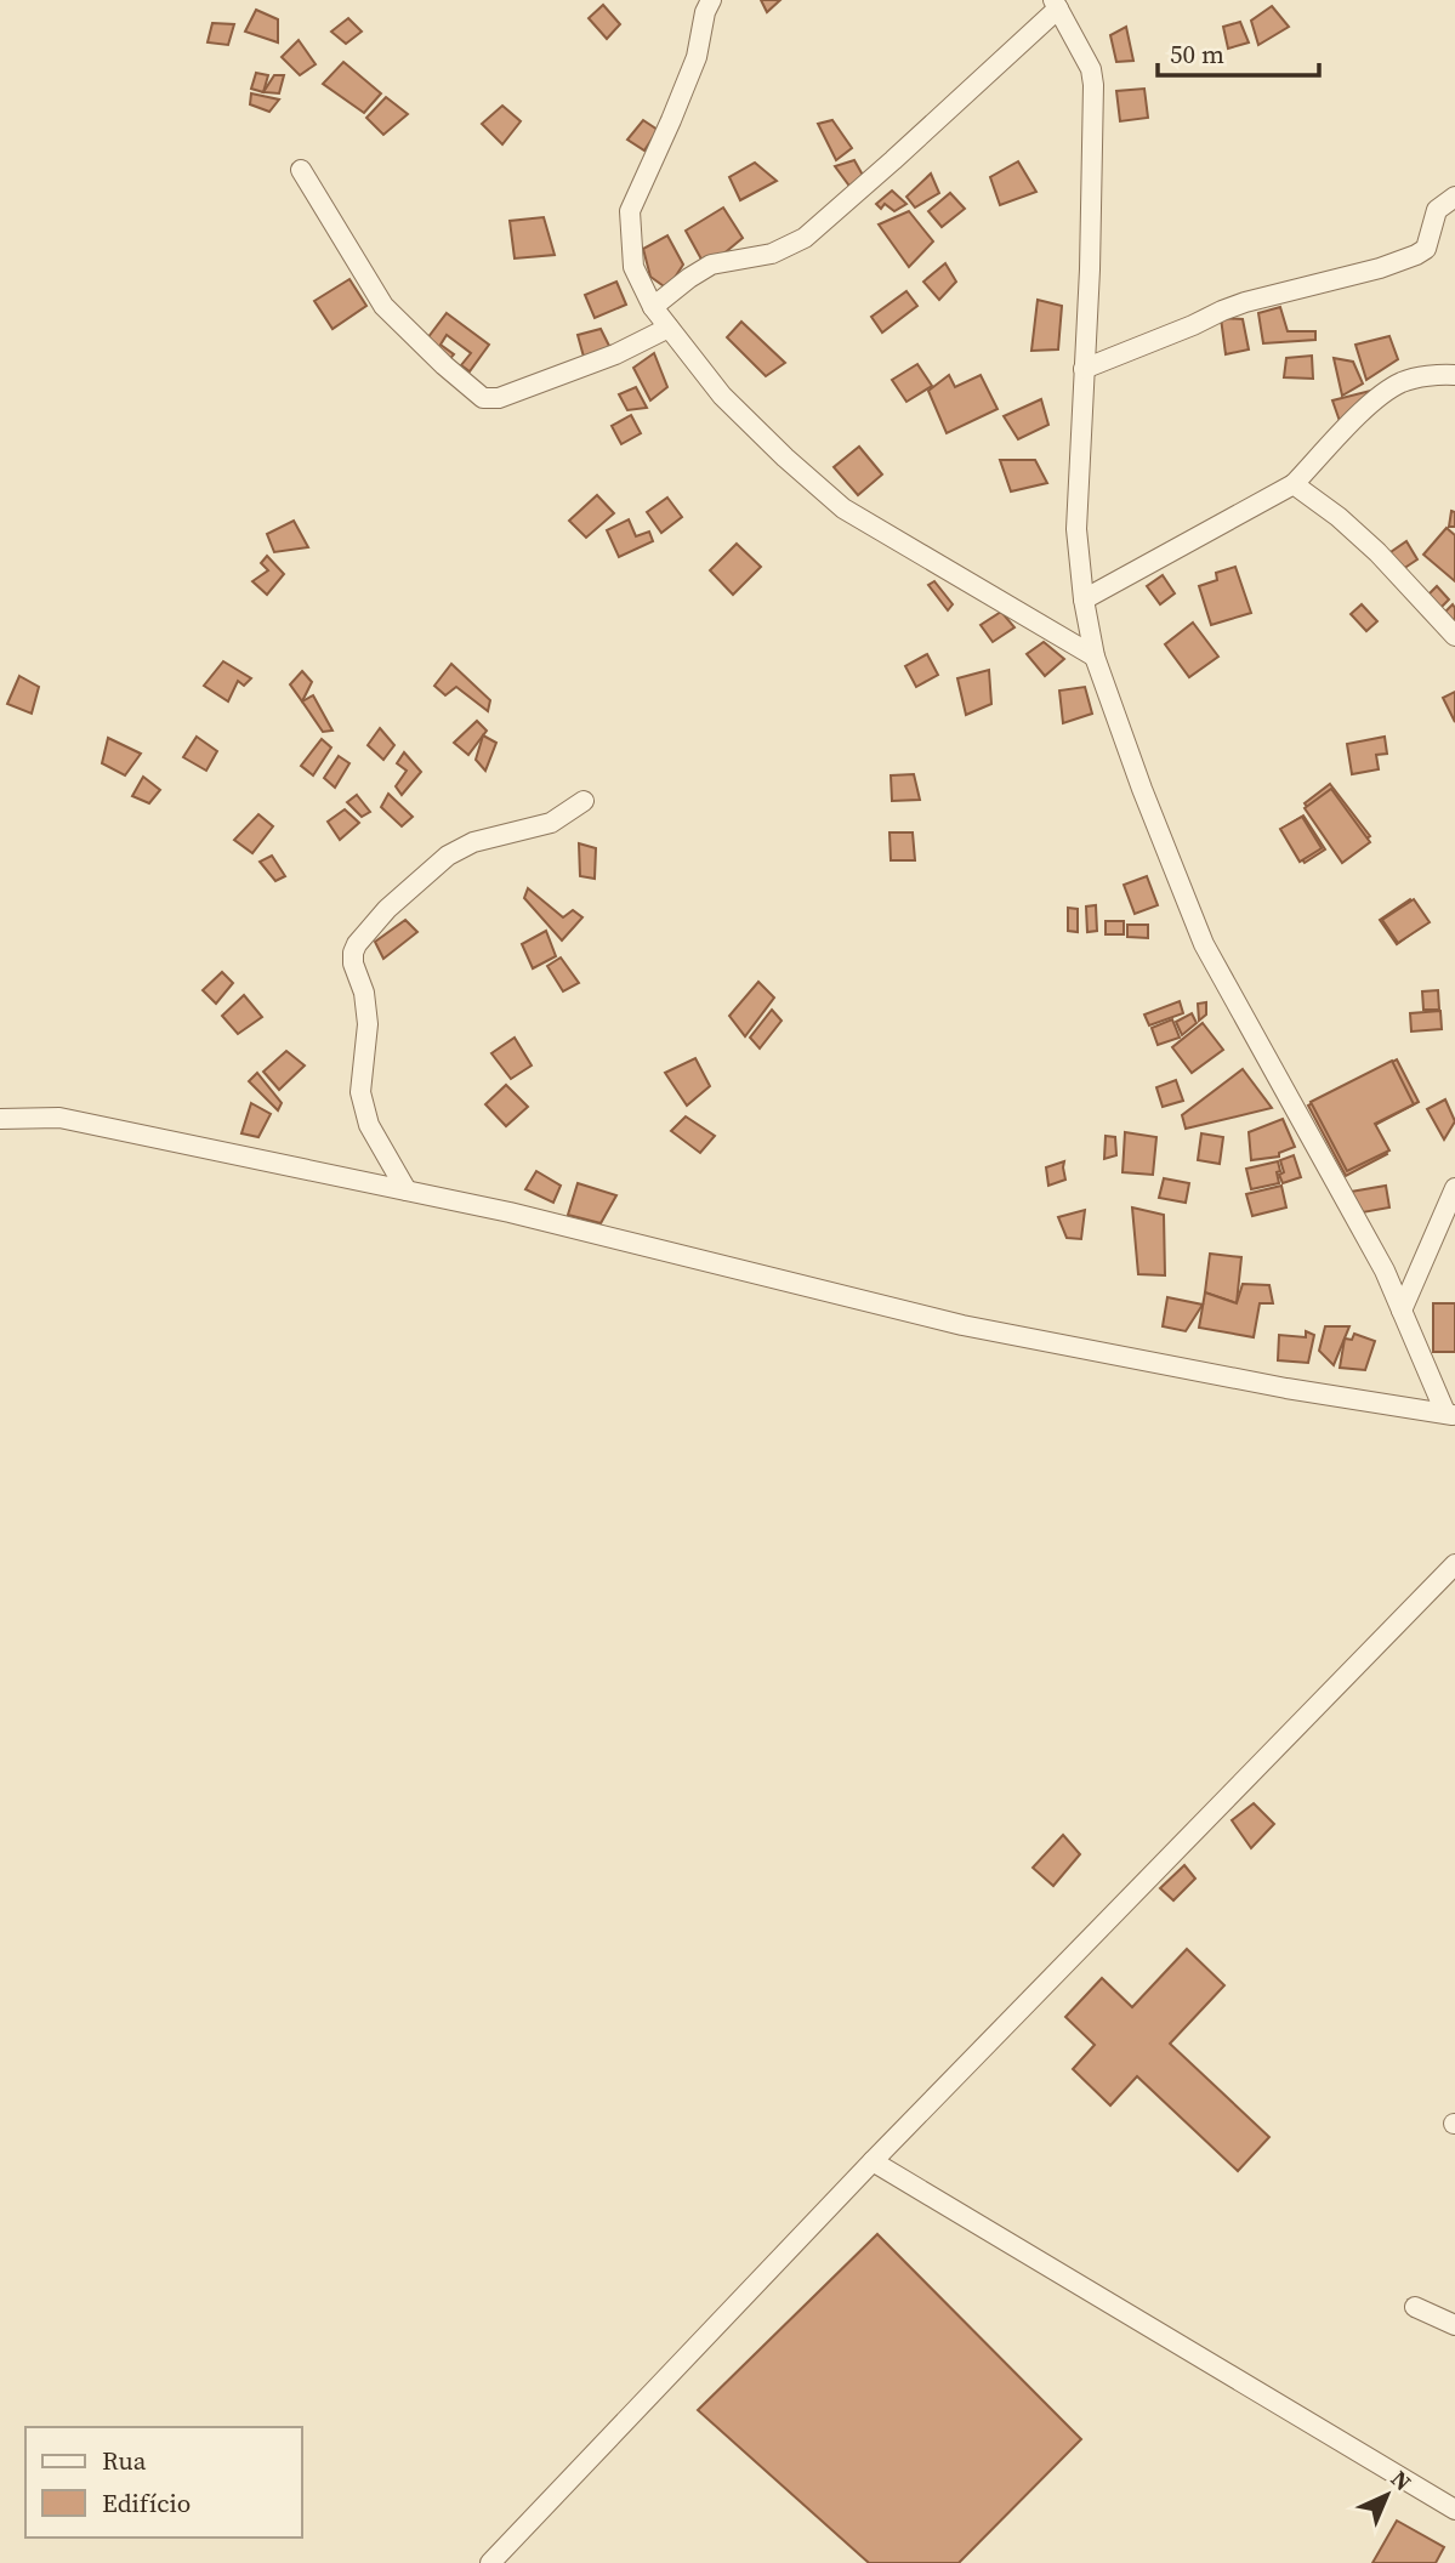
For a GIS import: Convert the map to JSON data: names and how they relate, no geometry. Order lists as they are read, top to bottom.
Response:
{
  "legend": ["Rua", "Edifício"],
  "scale_bar": "50 m",
  "north": "top right"
}
